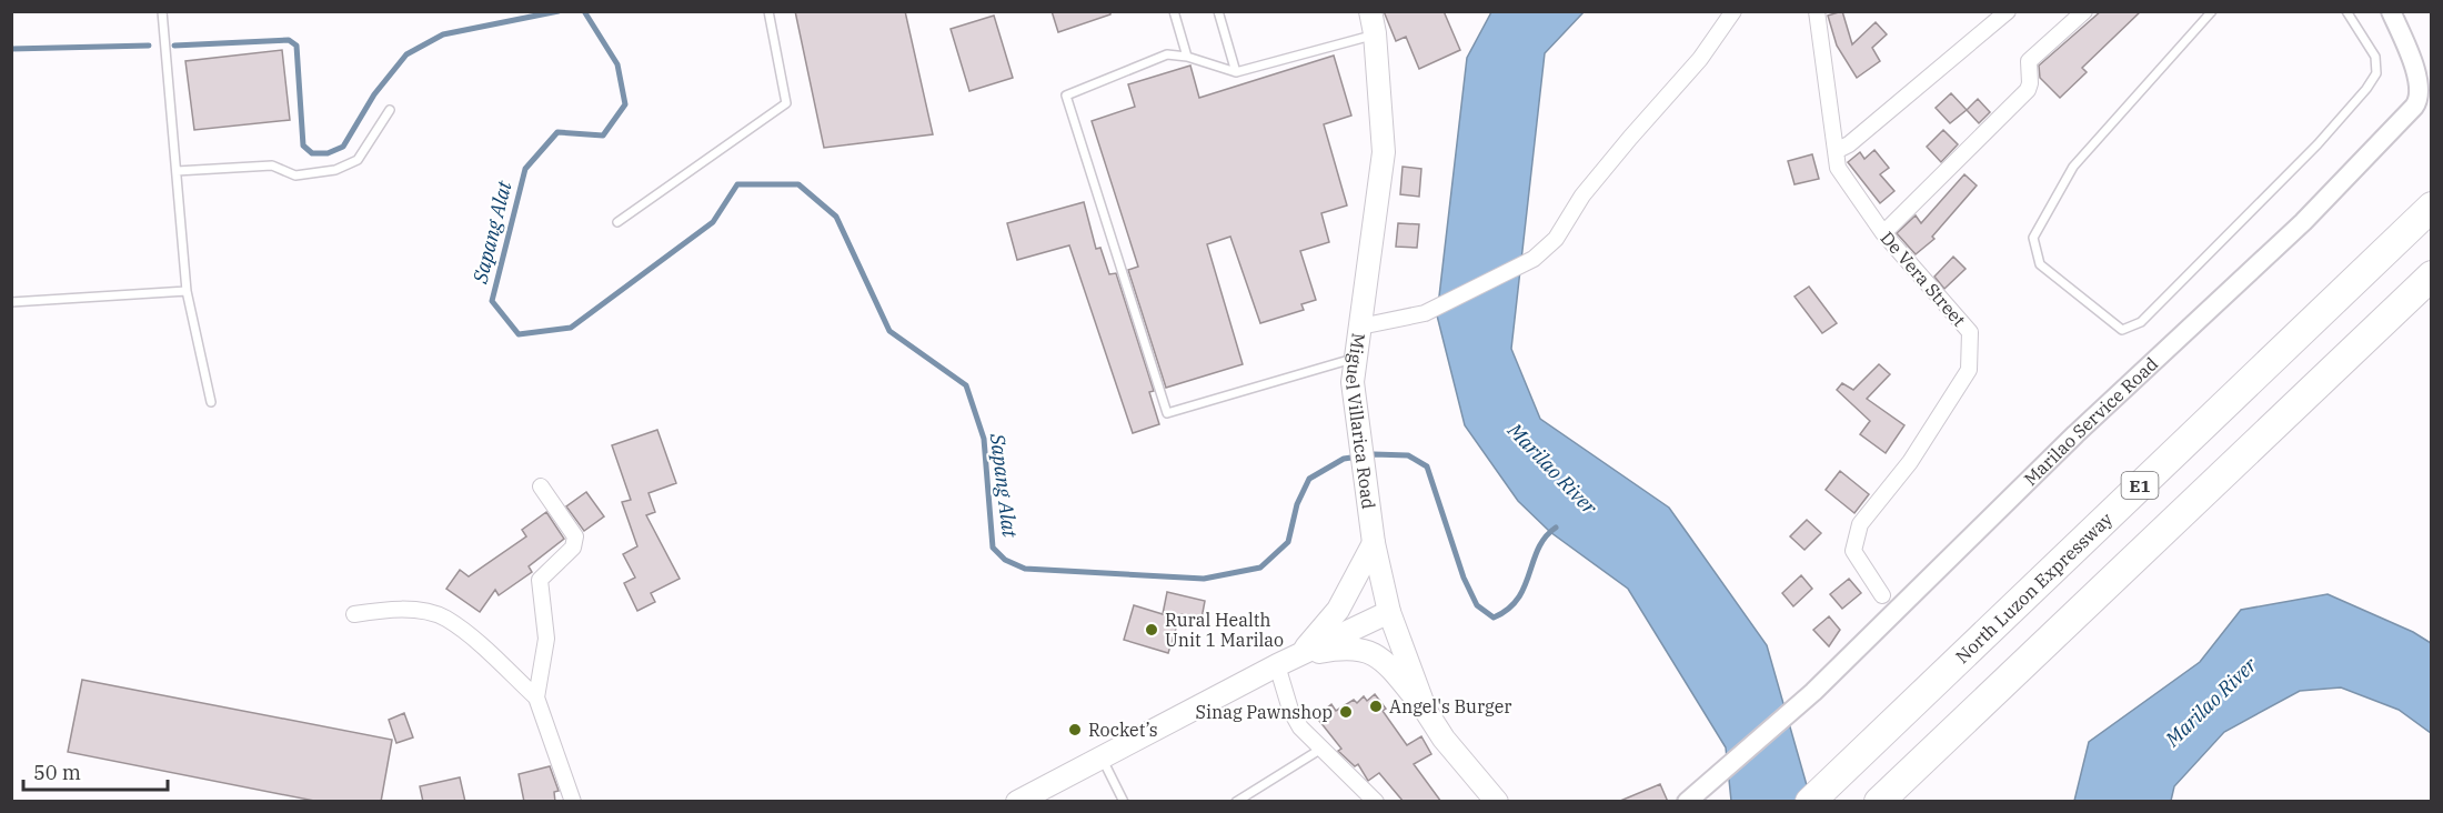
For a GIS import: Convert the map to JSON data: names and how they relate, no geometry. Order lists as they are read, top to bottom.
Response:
{
  "streets": {
    "highway": ["E1", "North Luzon Expressway"],
    "main road": ["Miguel Villarica Road"],
    "street": ["De Vera Street", "Marilao Service Road"]
  },
  "water": ["Sapang Alat", "Marilao River"],
  "places": [
    "Rural Health Unit 1 Marilao",
    "Angel's Burger",
    "Sinag Pawnshop",
    "Rocket’s"
  ],
  "scale_bar": "50 m"
}
